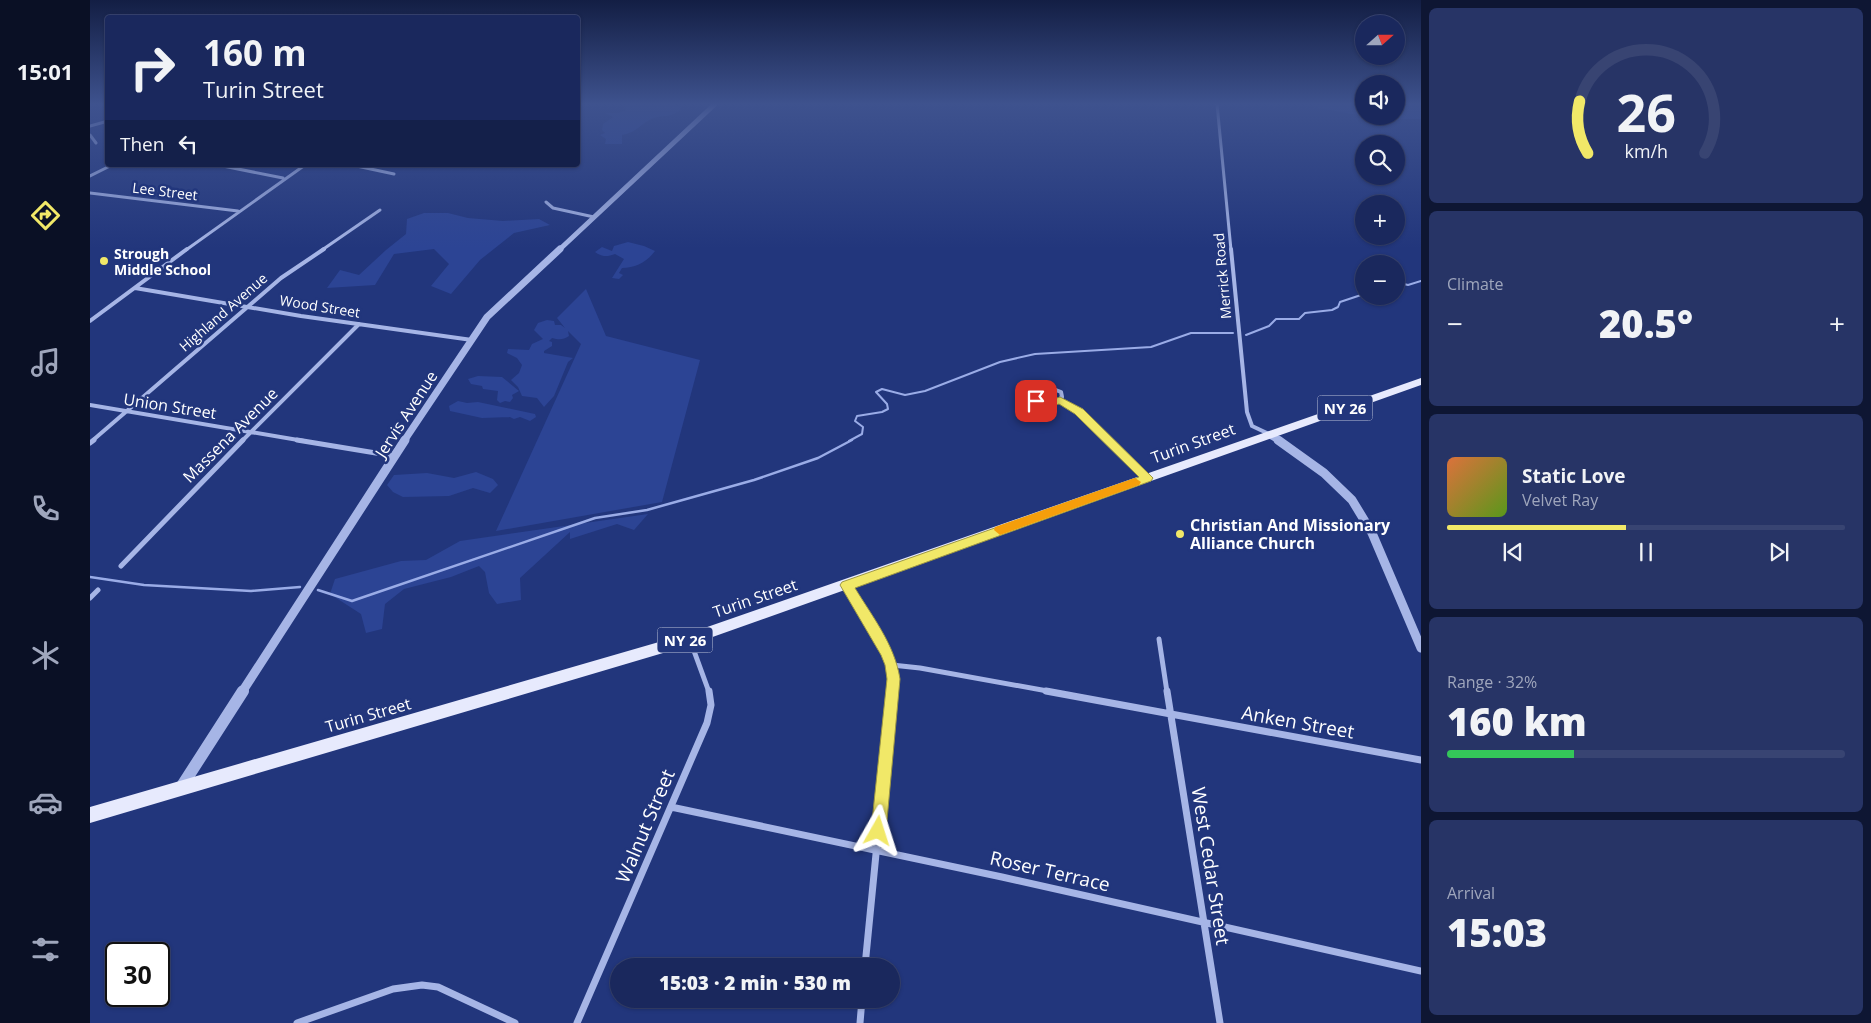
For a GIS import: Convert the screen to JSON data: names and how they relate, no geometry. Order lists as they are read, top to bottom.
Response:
{
  "streets": {
    "main road": ["NY 26", "Turin Street"],
    "street": [
      "Lee Street",
      "Merrick Road",
      "Wood Street",
      "Highland Avenue",
      "Union Street",
      "Jervis Avenue",
      "Massena Avenue",
      "Anken Street",
      "Walnut Street",
      "West Cedar Street",
      "Roser Terrace"
    ]
  },
  "crossings": [
    ["Merrick Road", "Turin Street"],
    ["Wood Street", "Highland Avenue"],
    ["Wood Street", "Jervis Avenue"],
    ["Wood Street", "Massena Avenue"],
    ["Highland Avenue", "Union Street"],
    ["Union Street", "Jervis Avenue"],
    ["Union Street", "Massena Avenue"],
    ["Jervis Avenue", "Turin Street"],
    ["Turin Street", "Walnut Street"],
    ["Anken Street", "West Cedar Street"],
    ["Walnut Street", "Roser Terrace"],
    ["West Cedar Street", "Roser Terrace"]
  ],
  "places": ["Strough Middle School", "Christian And Missionary Alliance Church"],
  "north": "right",
  "page": {
    "tabs": "15:01",
    "map_buttons": ["+", "−"],
    "turn": ["160 m", "Turin Street"],
    "then": "Then",
    "tile": [
      "Climate",
      ["Range · 32%", "160 km"],
      ["Arrival", "15:03"]
    ],
    "heat": ["−", "20.5°", "+"],
    "song": ["Static Love", "Velvet Ray"],
    "limit": "30",
    "trip": "15:03 · 2 min · 530 m",
    "gauge": ["26", "km/h"]
  }
}
